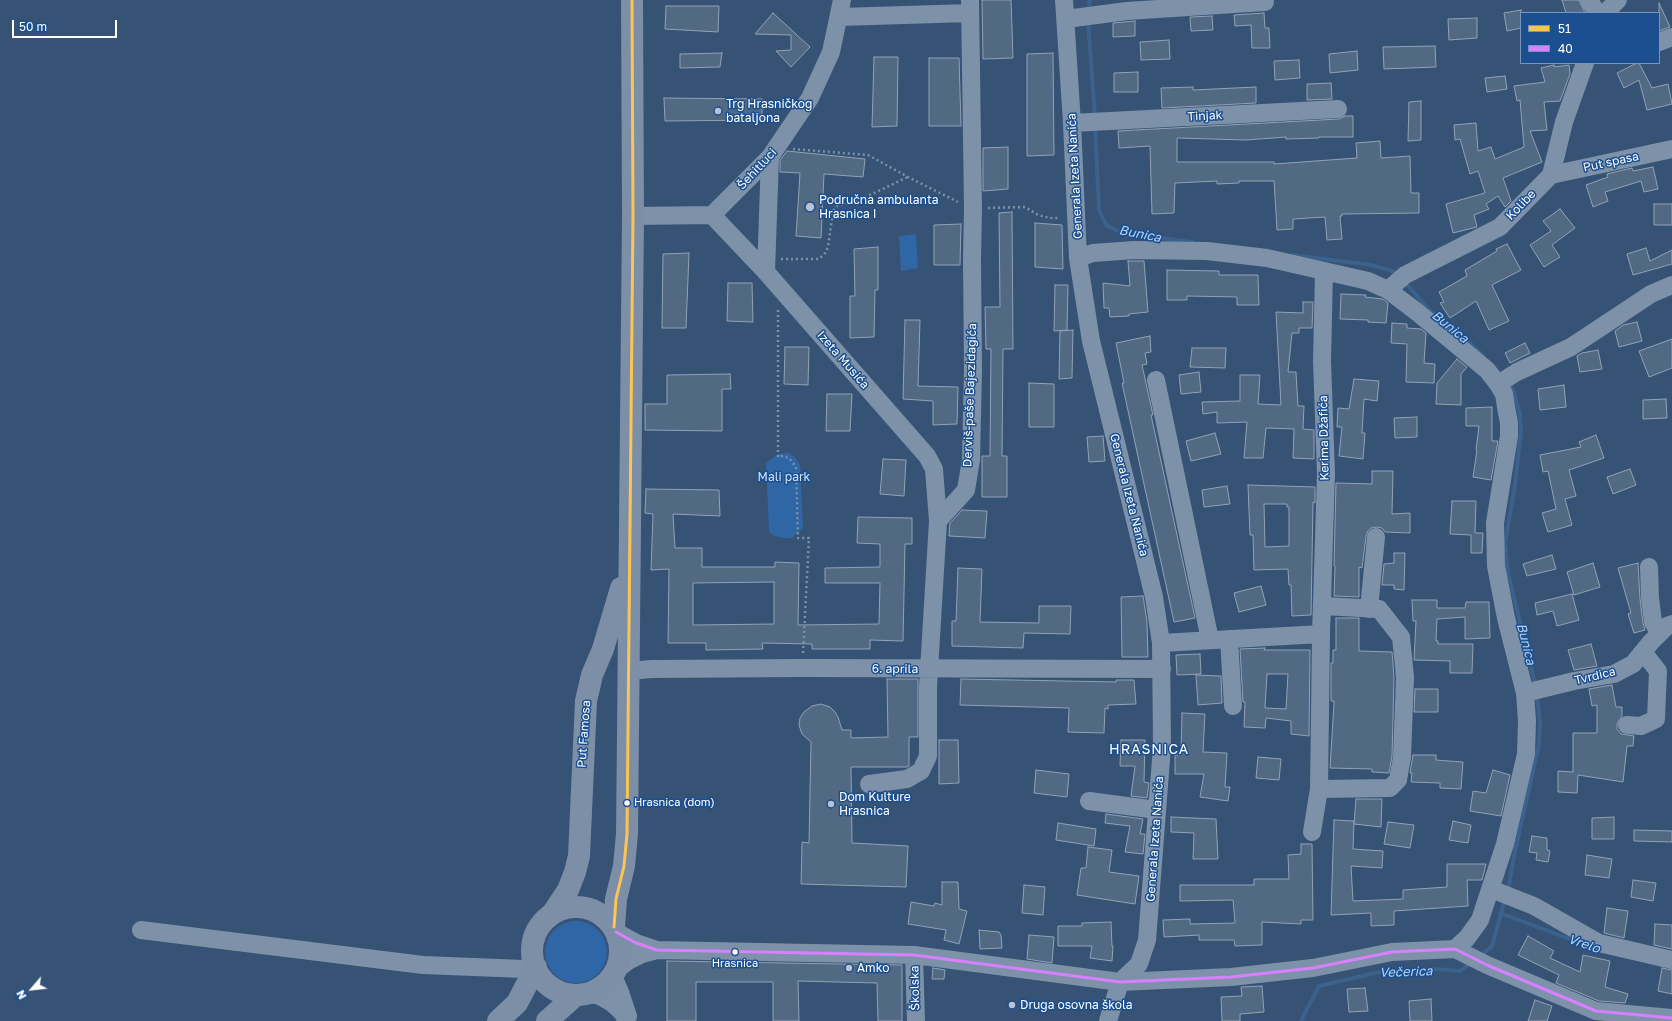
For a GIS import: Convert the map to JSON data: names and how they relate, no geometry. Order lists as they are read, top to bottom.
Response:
{
  "streets": {
    "main road": ["Put Famosa"],
    "street": [
      "Tinjak",
      "Put spasa",
      "Šehitluci",
      "Generala Izeta Nanića",
      "Kolibe",
      "Izeta Musića",
      "Derviš-paše Bajezidagića",
      "Kerima Džafića",
      "6. aprila",
      "Tvrdica",
      "Školska"
    ]
  },
  "crossings": [
    ["Tinjak", "Generala Izeta Nanića"],
    ["Put spasa", "Kolibe"],
    ["Šehitluci", "Izeta Musića"],
    ["Generala Izeta Nanića", "6. aprila"],
    ["Izeta Musića", "Derviš-paše Bajezidagića"],
    ["6. aprila", "Put Famosa"]
  ],
  "districts": ["HRASNICA"],
  "water": ["Bunica", "Vrelo", "Večerica"],
  "parks": ["Mali park"],
  "places": [
    "Trg Hrasničkog bataljona",
    "Područna ambulanta Hrasnica I",
    "Hrasnica (dom)",
    "Dom Kulture Hrasnica",
    "Hrasnica",
    "Amko",
    "Druga osovna škola"
  ],
  "lines": ["transit line 51", "transit line 40"],
  "legend": ["51", "40"],
  "scale_bar": "50 m",
  "north": "bottom left"
}
